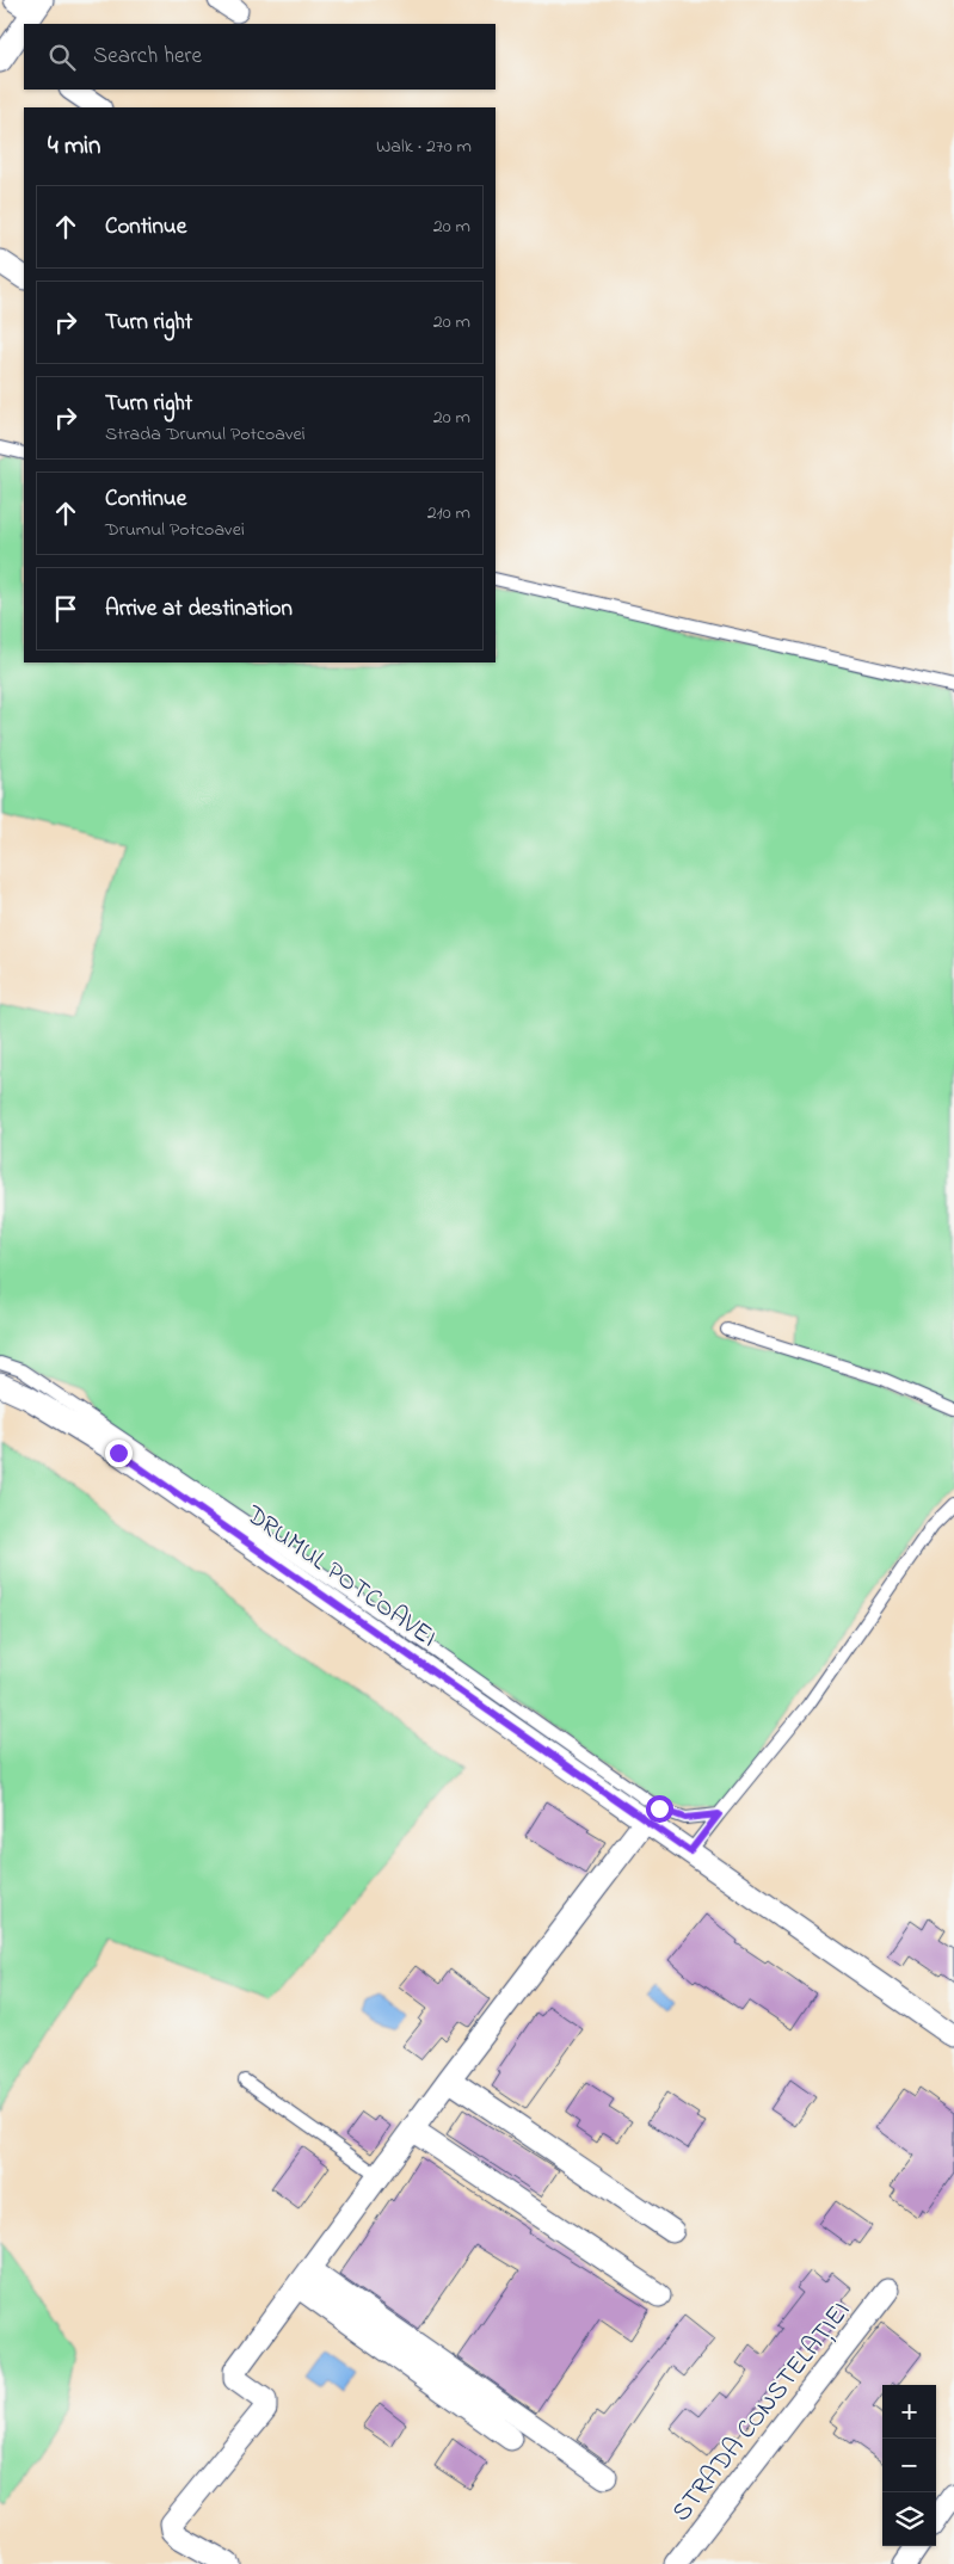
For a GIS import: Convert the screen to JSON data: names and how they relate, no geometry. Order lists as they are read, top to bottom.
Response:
{
  "streets": {
    "street": ["DRUMUL POTCOAVEI", "STRADA CONSTELAȚIEI"]
  },
  "page": {
    "search": "Search here",
    "heading": ["4 min", "Walk · 270 m"],
    "list": [
      ["Continue", "20 m"],
      ["Turn right", "20 m"],
      ["Turn right", "Strada Drumul Potcoavei", "20 m"],
      ["Continue", "Drumul Potcoavei", "210 m"],
      "Arrive at destination"
    ],
    "map_buttons": ["+", "−"]
  }
}
